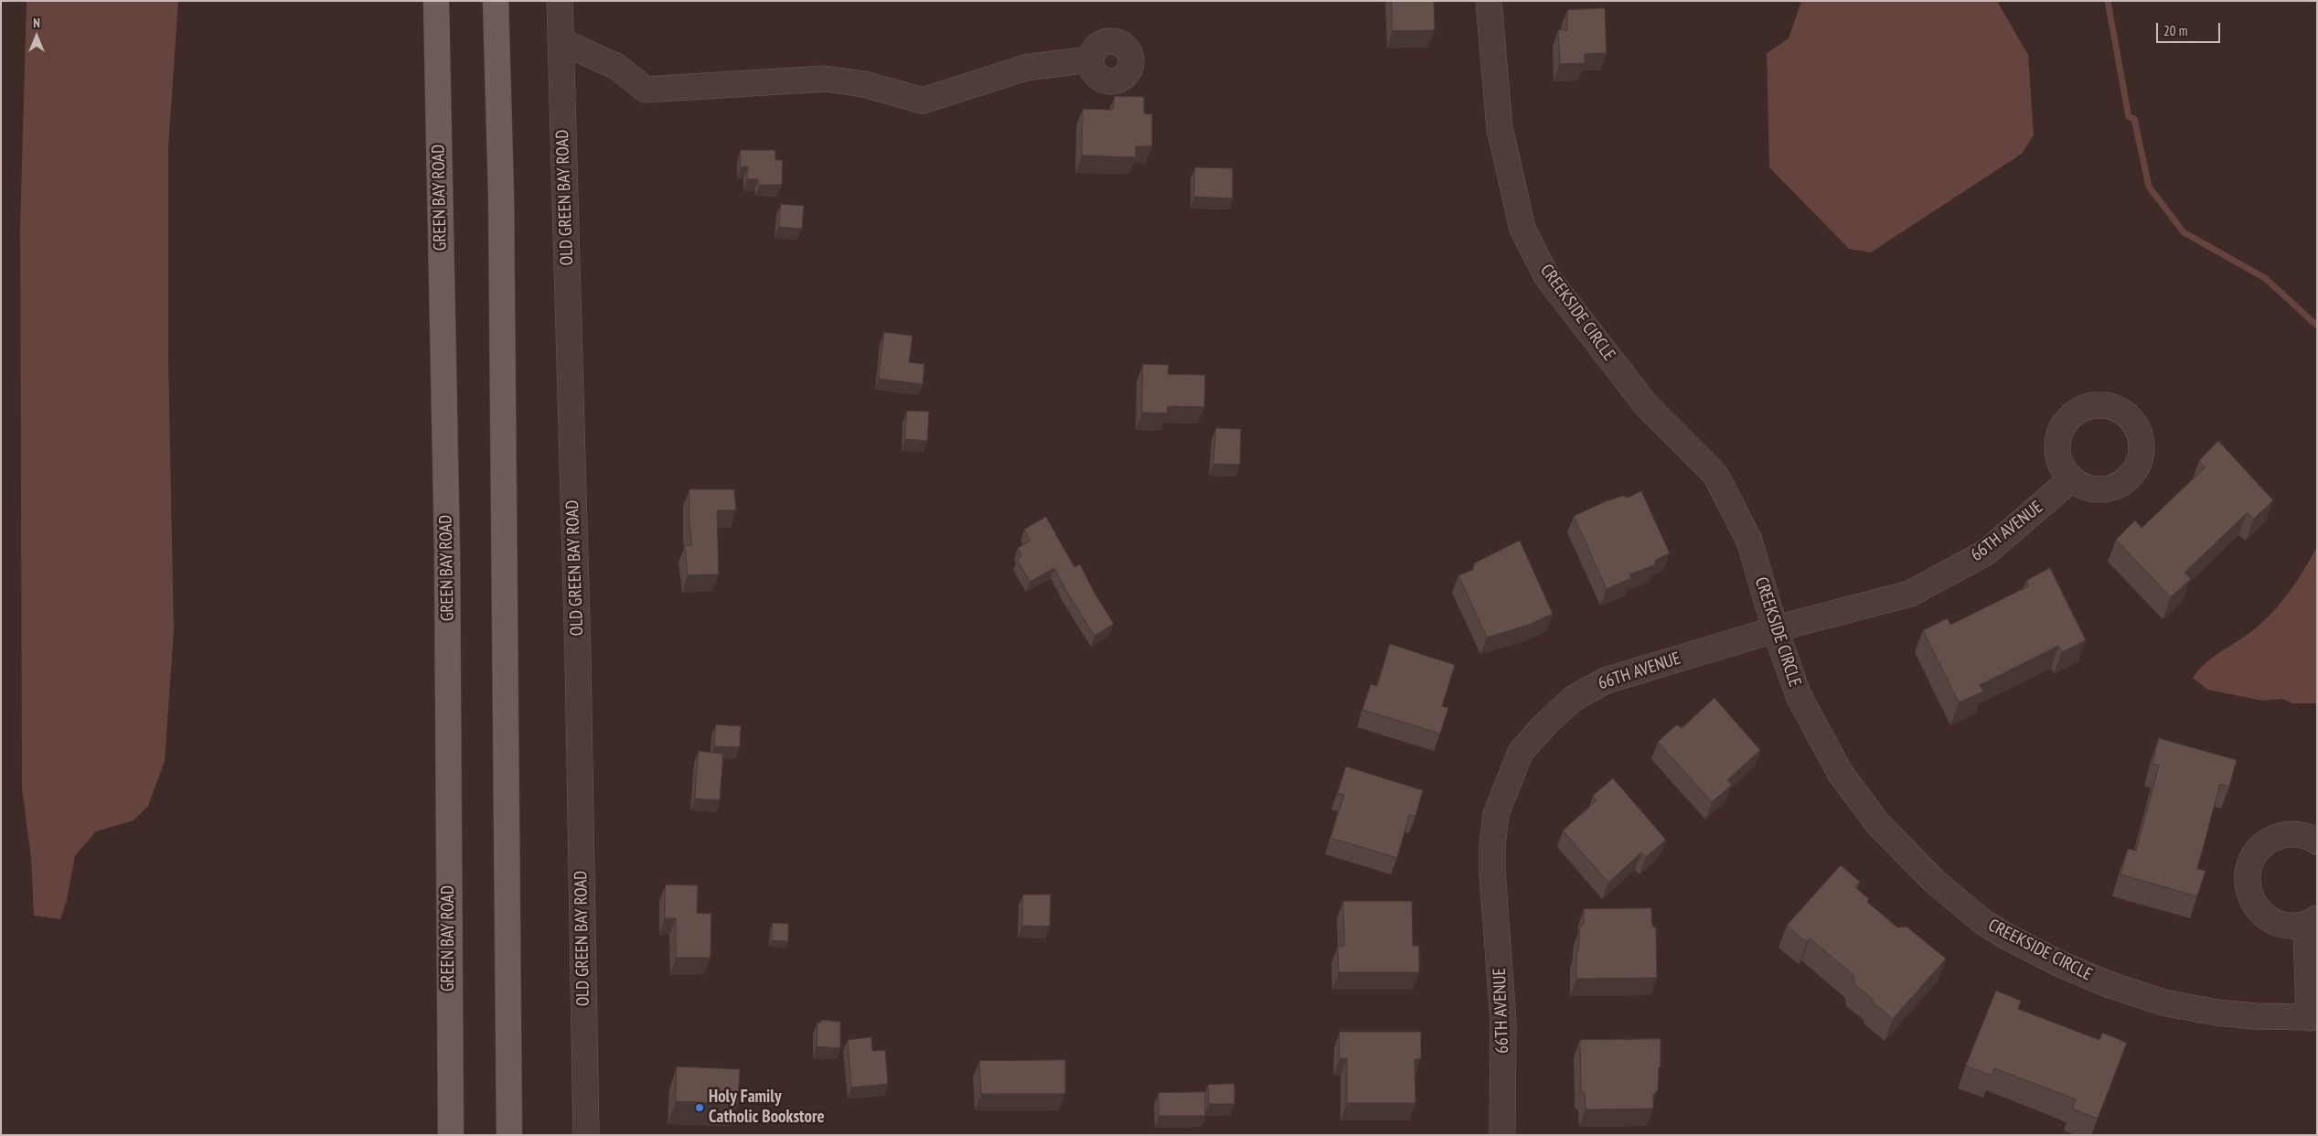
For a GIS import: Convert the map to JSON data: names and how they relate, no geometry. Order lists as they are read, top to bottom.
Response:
{
  "streets": {
    "main road": ["GREEN BAY ROAD"],
    "street": ["OLD GREEN BAY ROAD", "CREEKSIDE CIRCLE", "66TH AVENUE"]
  },
  "crossings": [
    ["CREEKSIDE CIRCLE", "66TH AVENUE"]
  ],
  "places": ["Holy Family Catholic Bookstore"],
  "scale_bar": "20 m",
  "north": "top"
}
